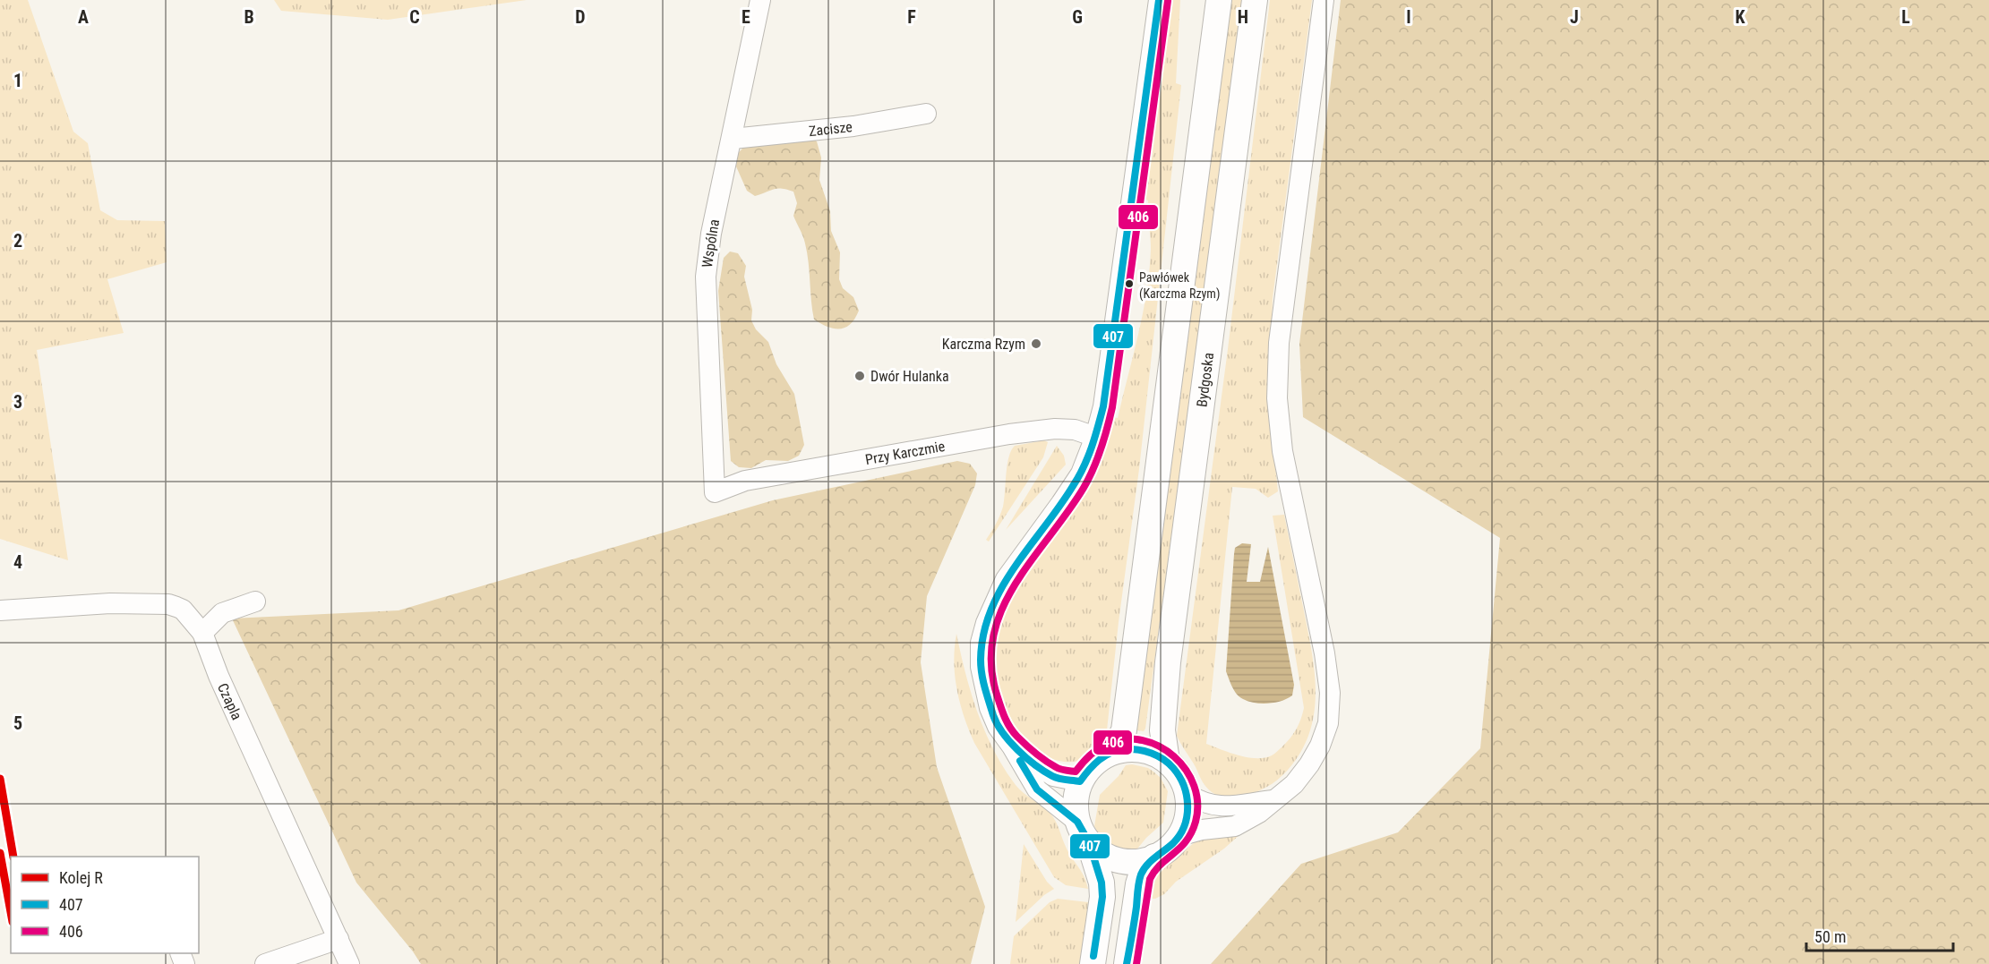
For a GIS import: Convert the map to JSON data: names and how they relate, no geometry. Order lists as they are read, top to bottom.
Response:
{
  "streets": {
    "main road": ["Bydgoska"],
    "street": [
      "Zacisze",
      "Wspólna",
      "Przy Karczmie",
      "Czapla"
    ]
  },
  "crossings": [
    ["Zacisze", "Wspólna"],
    ["Wspólna", "Przy Karczmie"]
  ],
  "places": ["Pawłówek (Karczma Rzym)", "Karczma Rzym", "Dwór Hulanka"],
  "lines": ["transit line 407", "transit line 406", "rail line R"],
  "legend": ["Kolej R", "407", "406"],
  "scale_bar": "50 m",
  "grid": {
    "columns": [
      "A",
      "B",
      "C",
      "D",
      "E",
      "F",
      "G",
      "H",
      "I",
      "J",
      "K",
      "L"
    ],
    "rows": [
      "1",
      "2",
      "3",
      "4",
      "5"
    ]
  }
}
